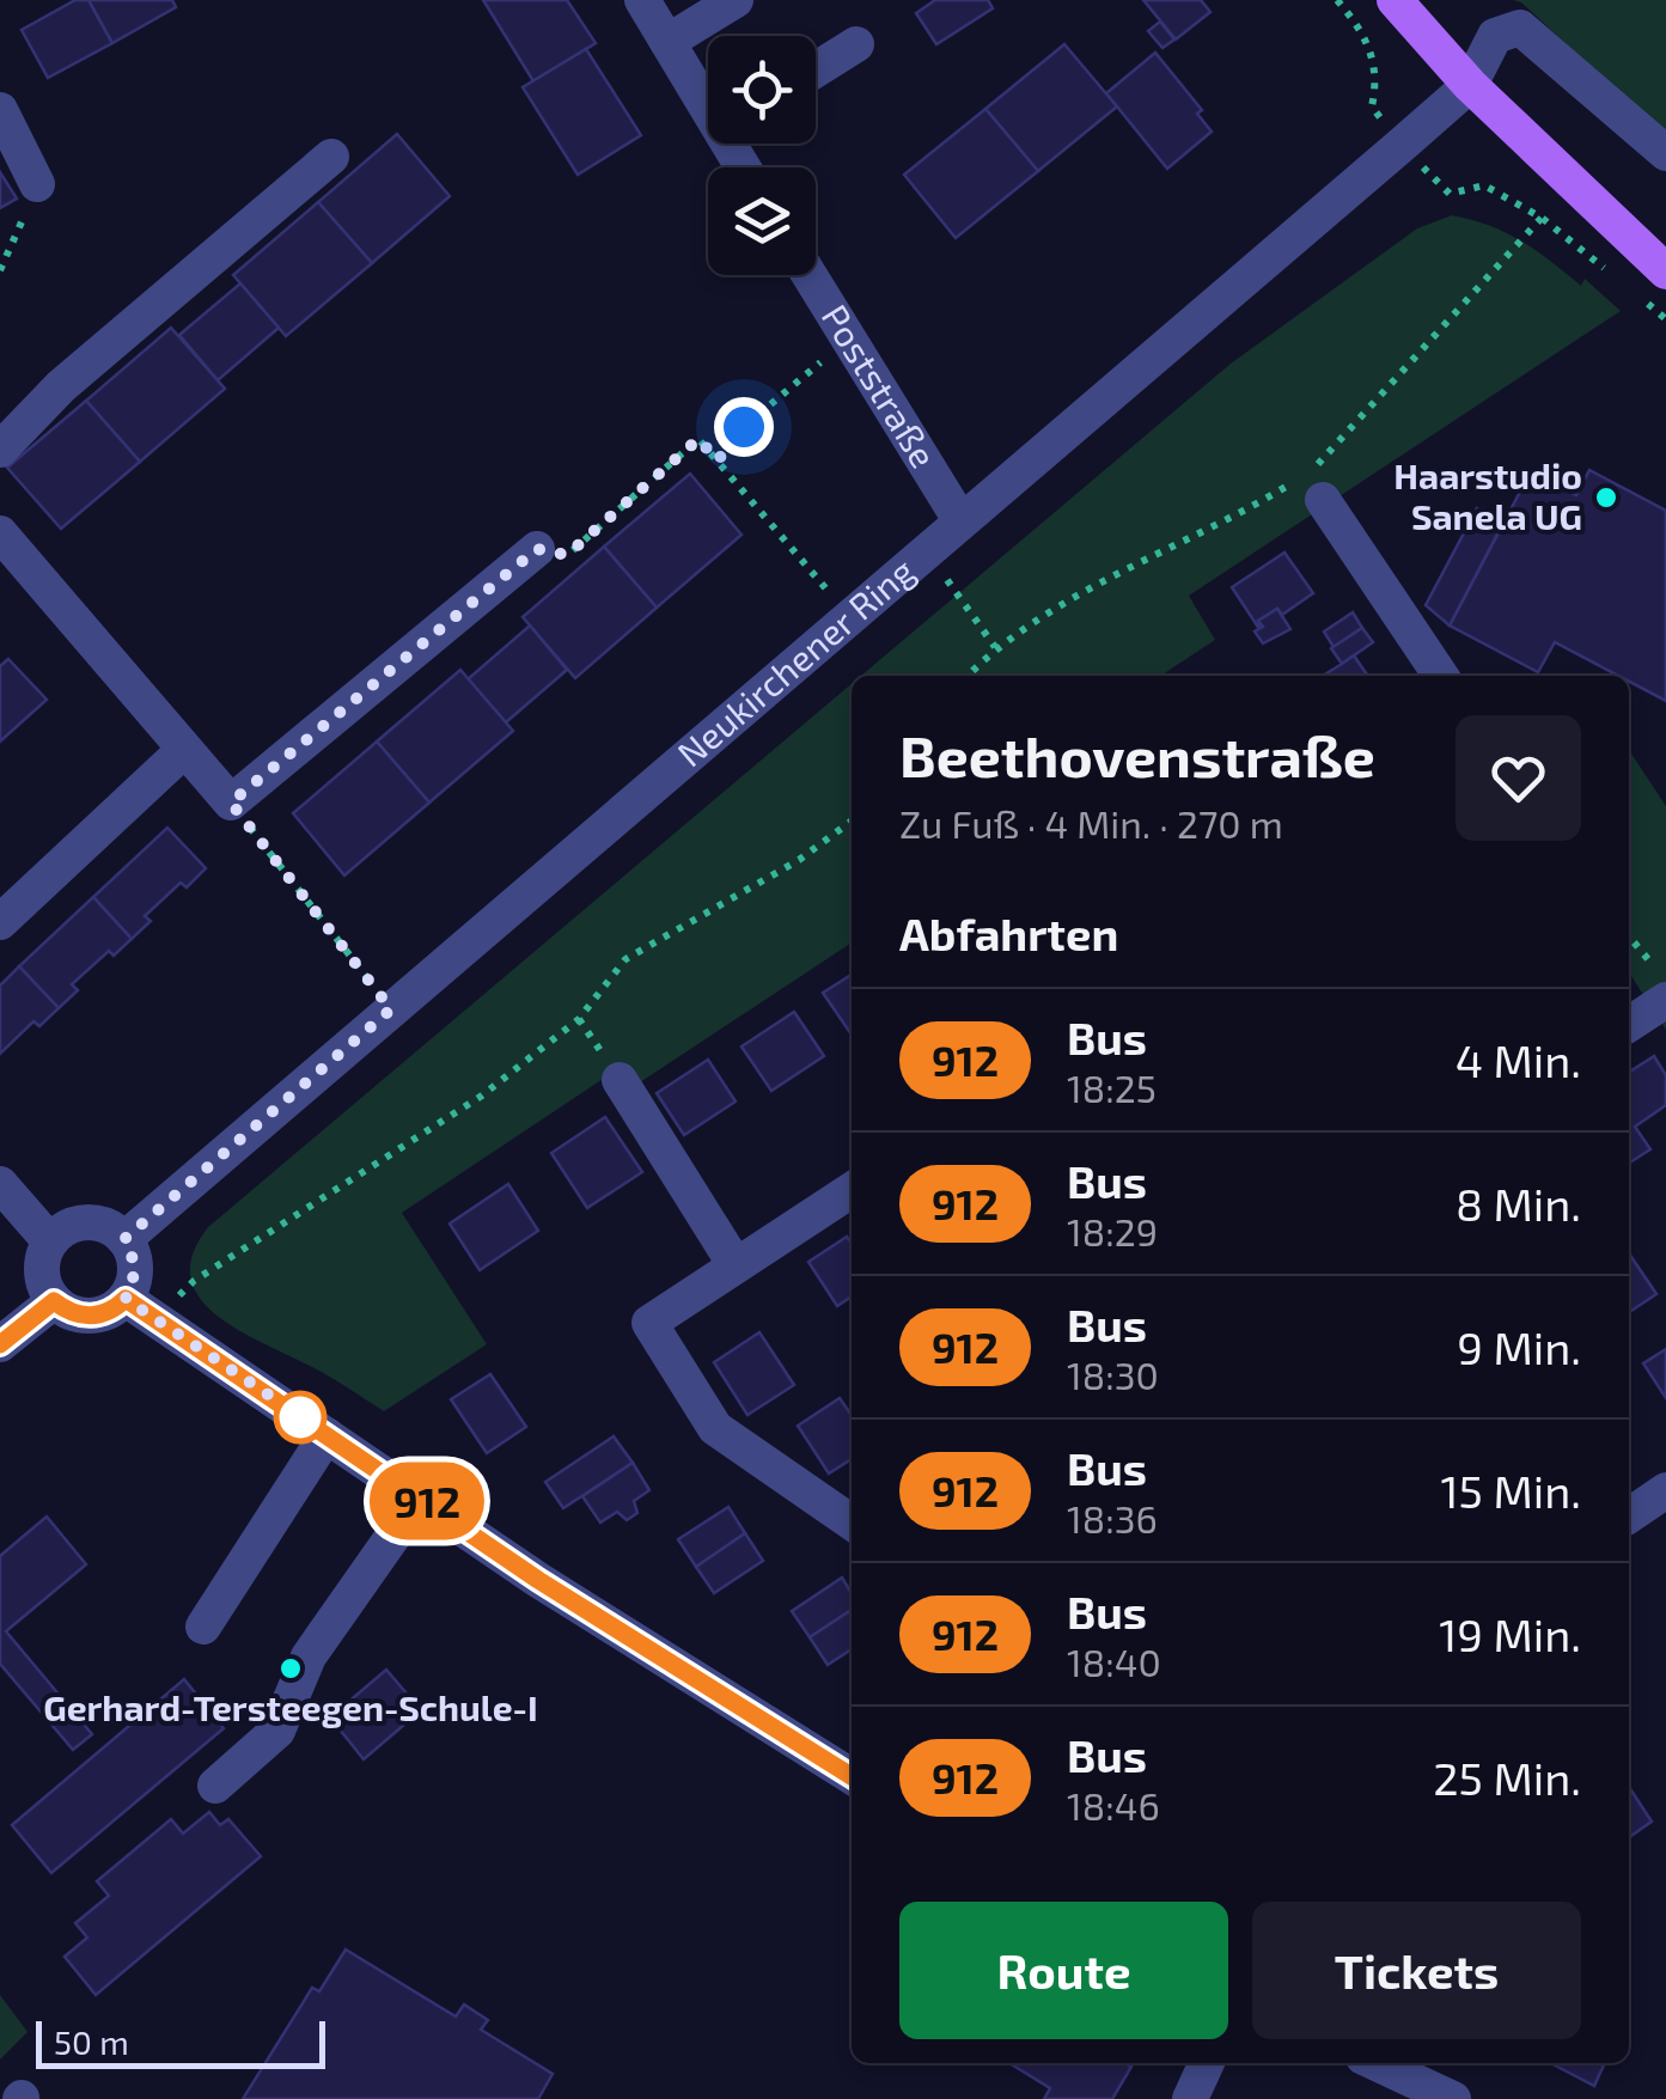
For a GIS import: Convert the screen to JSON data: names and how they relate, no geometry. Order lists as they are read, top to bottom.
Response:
{
  "streets": {
    "street": ["Poststraße", "Neukirchener Ring"]
  },
  "crossings": [
    ["Poststraße", "Neukirchener Ring"]
  ],
  "places": ["Haarstudio Sanela UG", "Gerhard-Tersteegen-Schule-I"],
  "lines": ["bus line 912"],
  "scale_bar": "50 m",
  "page": {
    "on_map": "912",
    "heading": [
      ["Beethovenstraße", "Zu Fuß · 4 Min. · 270 m"],
      "Abfahrten"
    ],
    "list": [
      {
        "mark": "912",
        "name": "Bus",
        "note": "18:25",
        "value": "4 Min."
      },
      {
        "mark": "912",
        "name": "Bus",
        "note": "18:29",
        "value": "8 Min."
      },
      {
        "mark": "912",
        "name": "Bus",
        "note": "18:30",
        "value": "9 Min."
      },
      {
        "mark": "912",
        "name": "Bus",
        "note": "18:36",
        "value": "15 Min."
      },
      {
        "mark": "912",
        "name": "Bus",
        "note": "18:40",
        "value": "19 Min."
      },
      {
        "mark": "912",
        "name": "Bus",
        "note": "18:46",
        "value": "25 Min."
      }
    ],
    "buttons": ["Route", "Tickets"],
    "scale": "50 m"
  }
}
